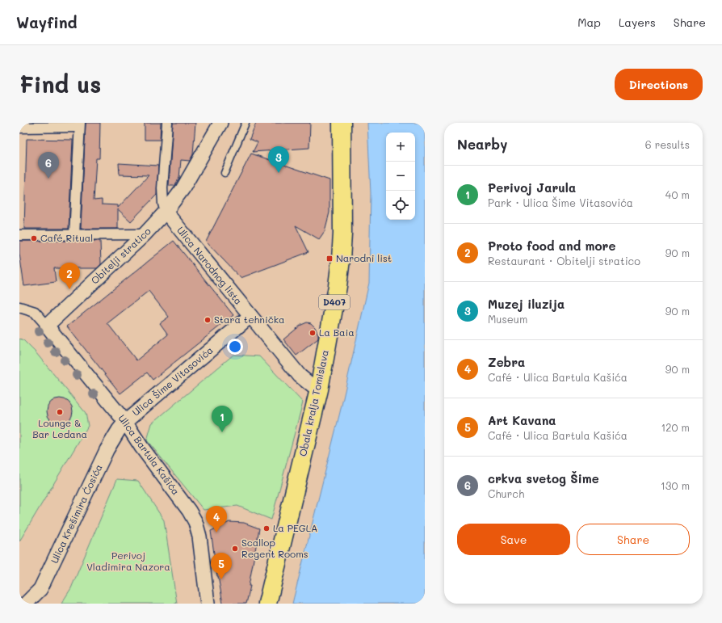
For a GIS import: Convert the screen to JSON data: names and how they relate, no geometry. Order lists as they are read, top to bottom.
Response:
{
  "streets": {
    "main road": ["D407", "Obala kralja Tomislava"],
    "street": [
      "Obitelji stratico",
      "Ulica Narodnog lista",
      "Ulica Šime Vitasovića",
      "Ulica Bartula Kašića",
      "Ulica Krešimira Ćosića"
    ]
  },
  "crossings": [
    ["Obitelji stratico", "Ulica Narodnog lista"],
    ["Obitelji stratico", "Ulica Bartula Kašića"],
    ["Ulica Narodnog lista", "Ulica Šime Vitasovića"],
    ["Ulica Narodnog lista", "Obala kralja Tomislava"],
    ["Ulica Šime Vitasovića", "Ulica Bartula Kašića"],
    ["Ulica Šime Vitasovića", "Ulica Krešimira Ćosića"],
    ["Ulica Bartula Kašića", "Ulica Krešimira Ćosića"]
  ],
  "parks": ["Perivoj Vladimira Nazora"],
  "places": {
    "other": [
      "Café Ritual",
      "Stara tehnička",
      "La Baia",
      "Lounge & Bar Ledana",
      "La PEGLA",
      "Scallop Regent Rooms"
    ],
    "transit": ["Narodni list"]
  },
  "page": {
    "header": "Wayfind",
    "nav": ["Map", "Layers", "Share"],
    "buttons": [
      "Directions",
      ["Save", "Share"]
    ],
    "title": "Find us",
    "heading": ["Nearby", "6 results"],
    "map_buttons": ["+", "−"],
    "pins": [
      "3",
      "6",
      "2",
      "1",
      "4",
      "5"
    ],
    "list": [
      {
        "mark": "1",
        "name": "Perivoj Jarula",
        "note": "Park · Ulica Šime Vitasovića",
        "value": "40 m"
      },
      {
        "mark": "2",
        "name": "Proto food and more",
        "note": "Restaurant · Obitelji stratico",
        "value": "90 m"
      },
      {
        "mark": "3",
        "name": "Muzej iluzija",
        "note": "Museum",
        "value": "90 m"
      },
      {
        "mark": "4",
        "name": "Zebra",
        "note": "Café · Ulica Bartula Kašića",
        "value": "90 m"
      },
      {
        "mark": "5",
        "name": "Art Kavana",
        "note": "Café · Ulica Bartula Kašića",
        "value": "120 m"
      },
      {
        "mark": "6",
        "name": "crkva svetog Šime",
        "note": "Church",
        "value": "130 m"
      }
    ]
  }
}
